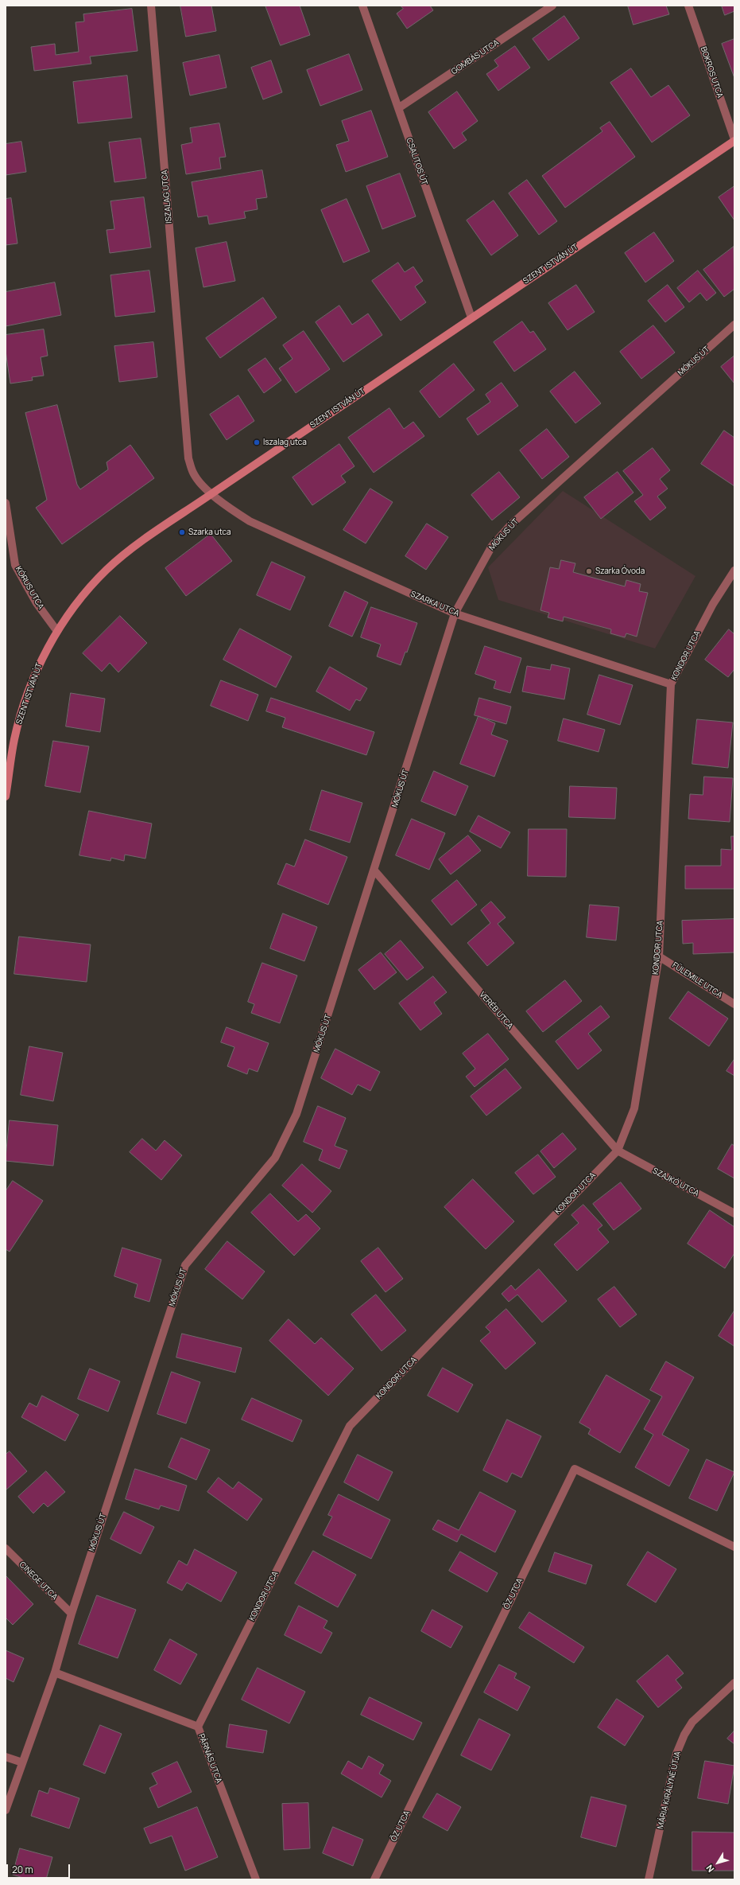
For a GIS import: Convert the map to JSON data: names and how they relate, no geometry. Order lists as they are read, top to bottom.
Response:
{
  "streets": {
    "street": [
      "GOMBÁS UTCA",
      "BOKROS UTCA",
      "CSALITOS ÚT",
      "ISZALAG UTCA",
      "SZENT ISTVÁN ÚT",
      "MÓKUS ÚT",
      "KÓRUS UTCA",
      "SZARKA UTCA",
      "KONDOR UTCA",
      "FÜLEMILE UTCA",
      "VERÉB UTCA",
      "SZAJKÓ UTCA",
      "CINEGE UTCA",
      "ŐZ UTCA",
      "PÁRNÁS UTCA",
      "MÁRIA KIRÁLYNÉ ÚTJA"
    ]
  },
  "crossings": [
    ["GOMBÁS UTCA", "CSALITOS ÚT"],
    ["BOKROS UTCA", "SZENT ISTVÁN ÚT"],
    ["CSALITOS ÚT", "SZENT ISTVÁN ÚT"],
    ["ISZALAG UTCA", "SZENT ISTVÁN ÚT"],
    ["ISZALAG UTCA", "SZARKA UTCA"],
    ["SZENT ISTVÁN ÚT", "KÓRUS UTCA"],
    ["SZENT ISTVÁN ÚT", "SZARKA UTCA"],
    ["MÓKUS ÚT", "SZARKA UTCA"],
    ["MÓKUS ÚT", "VERÉB UTCA"],
    ["MÓKUS ÚT", "CINEGE UTCA"],
    ["MÓKUS ÚT", "PÁRNÁS UTCA"],
    ["SZARKA UTCA", "KONDOR UTCA"],
    ["KONDOR UTCA", "FÜLEMILE UTCA"],
    ["KONDOR UTCA", "VERÉB UTCA"],
    ["KONDOR UTCA", "SZAJKÓ UTCA"],
    ["KONDOR UTCA", "PÁRNÁS UTCA"],
    ["VERÉB UTCA", "SZAJKÓ UTCA"]
  ],
  "places": ["Iszalag utca", "Szarka utca", "Szarka Óvoda"],
  "scale_bar": "20 m",
  "north": "bottom left"
}
